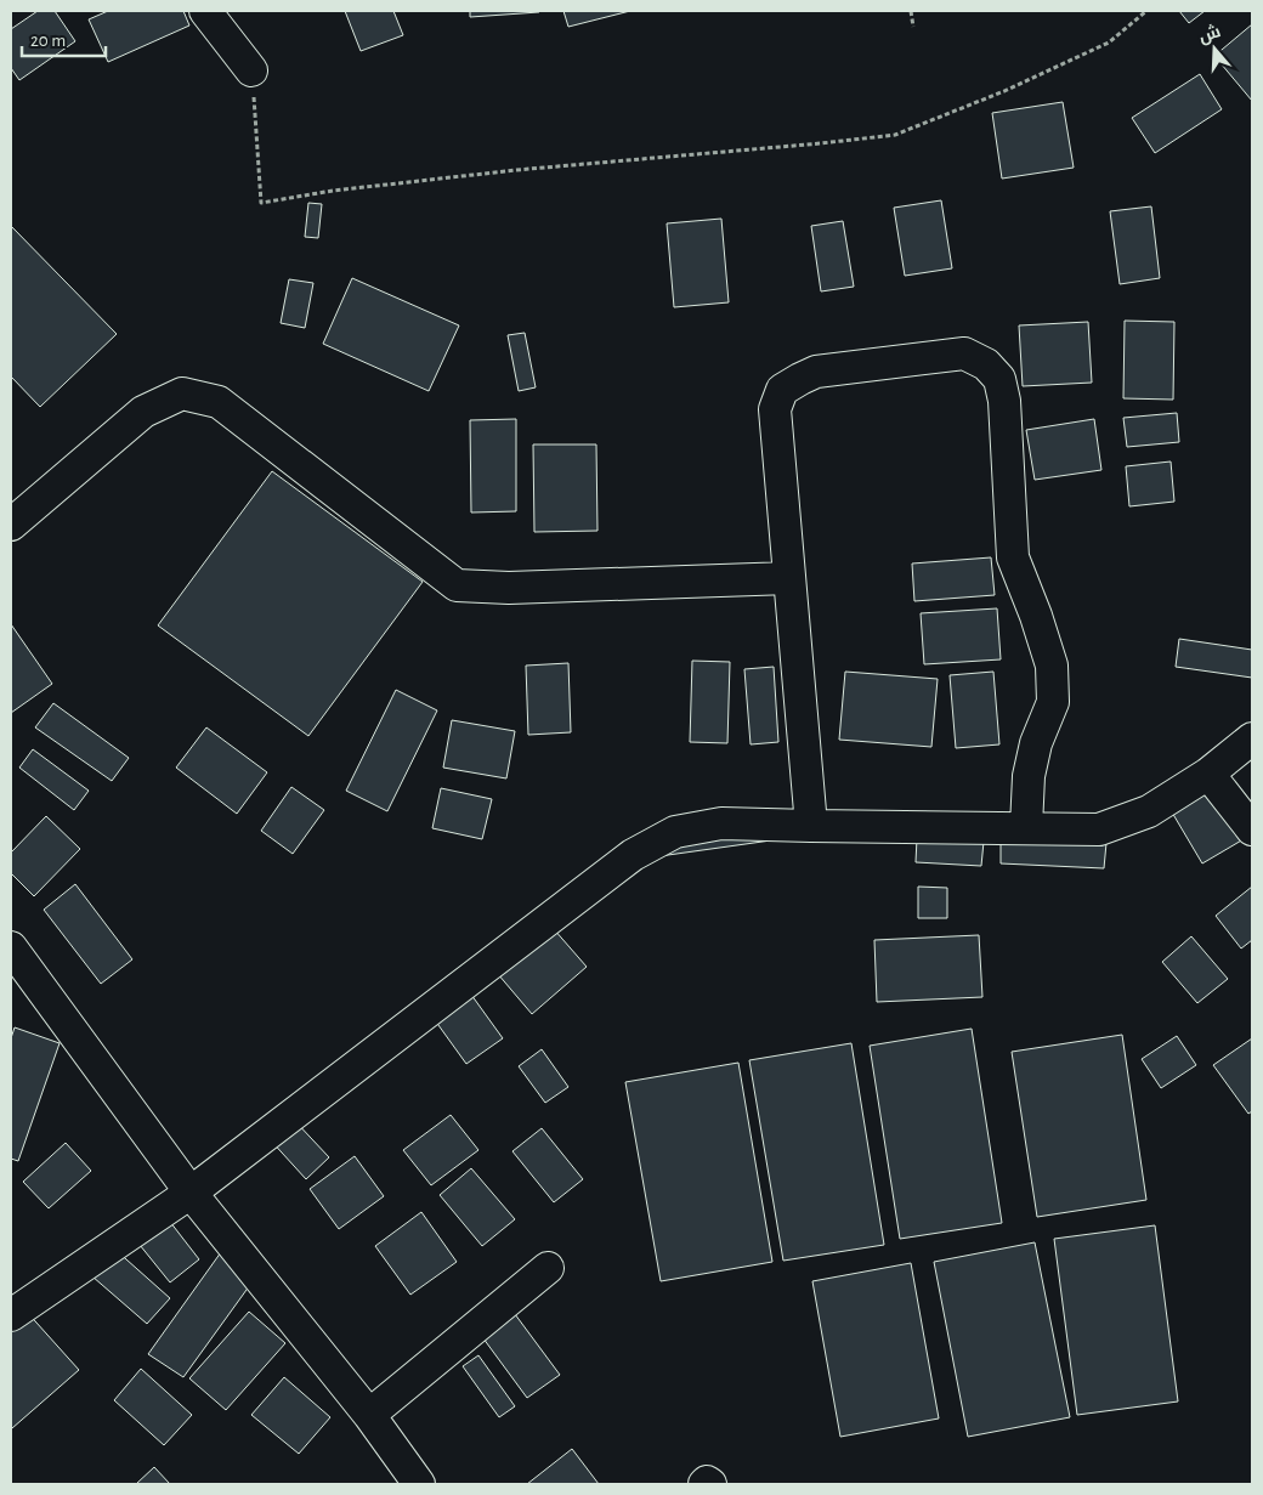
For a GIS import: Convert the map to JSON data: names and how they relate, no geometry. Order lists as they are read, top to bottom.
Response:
{
  "scale_bar": "20 m",
  "north": "top"
}
